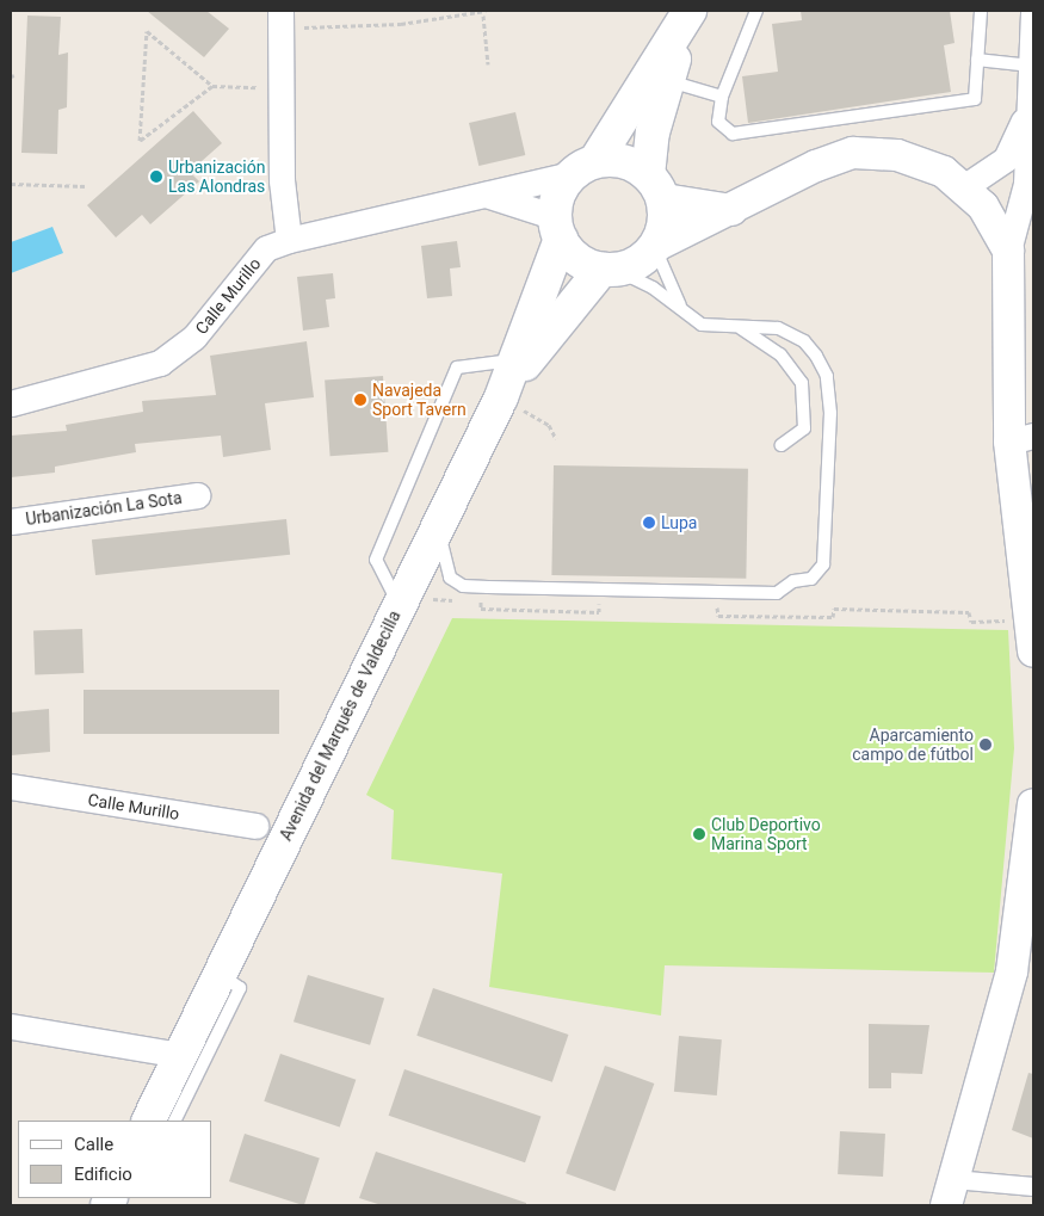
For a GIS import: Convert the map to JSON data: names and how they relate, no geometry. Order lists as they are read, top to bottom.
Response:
{
  "streets": {
    "main road": ["Avenida del Marqués de Valdecilla"],
    "street": ["Calle Murillo", "Urbanización La Sota"]
  },
  "crossings": [
    ["Calle Murillo", "Avenida del Marqués de Valdecilla"]
  ],
  "places": [
    "Urbanización Las Alondras",
    "Navajeda Sport Tavern",
    "Lupa",
    "Aparcamiento campo de fútbol",
    "Club Deportivo Marina Sport"
  ],
  "legend": ["Calle", "Edificio"]
}
